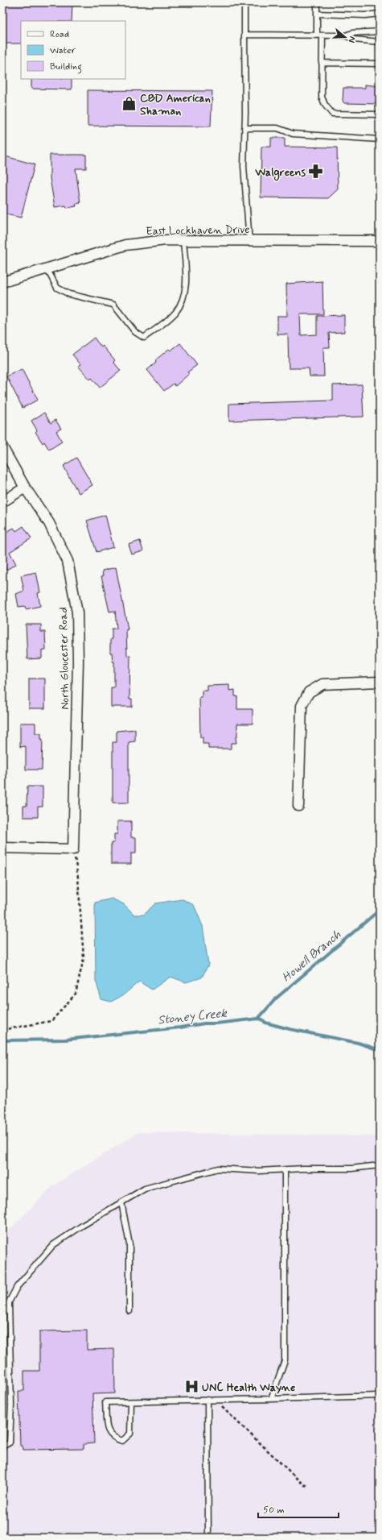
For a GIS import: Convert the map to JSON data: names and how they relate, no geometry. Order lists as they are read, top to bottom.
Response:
{
  "streets": {
    "street": ["East Lockhaven Drive", "North Gloucester Road"]
  },
  "water": ["Howell Branch", "Stoney Creek"],
  "places": {
    "shop": ["CBD American Shaman"],
    "pharmacy": ["Walgreens"],
    "hospital": ["UNC Health Wayne"]
  },
  "legend": ["Road", "Water", "Building"],
  "scale_bar": "50 m",
  "north": "right"
}
